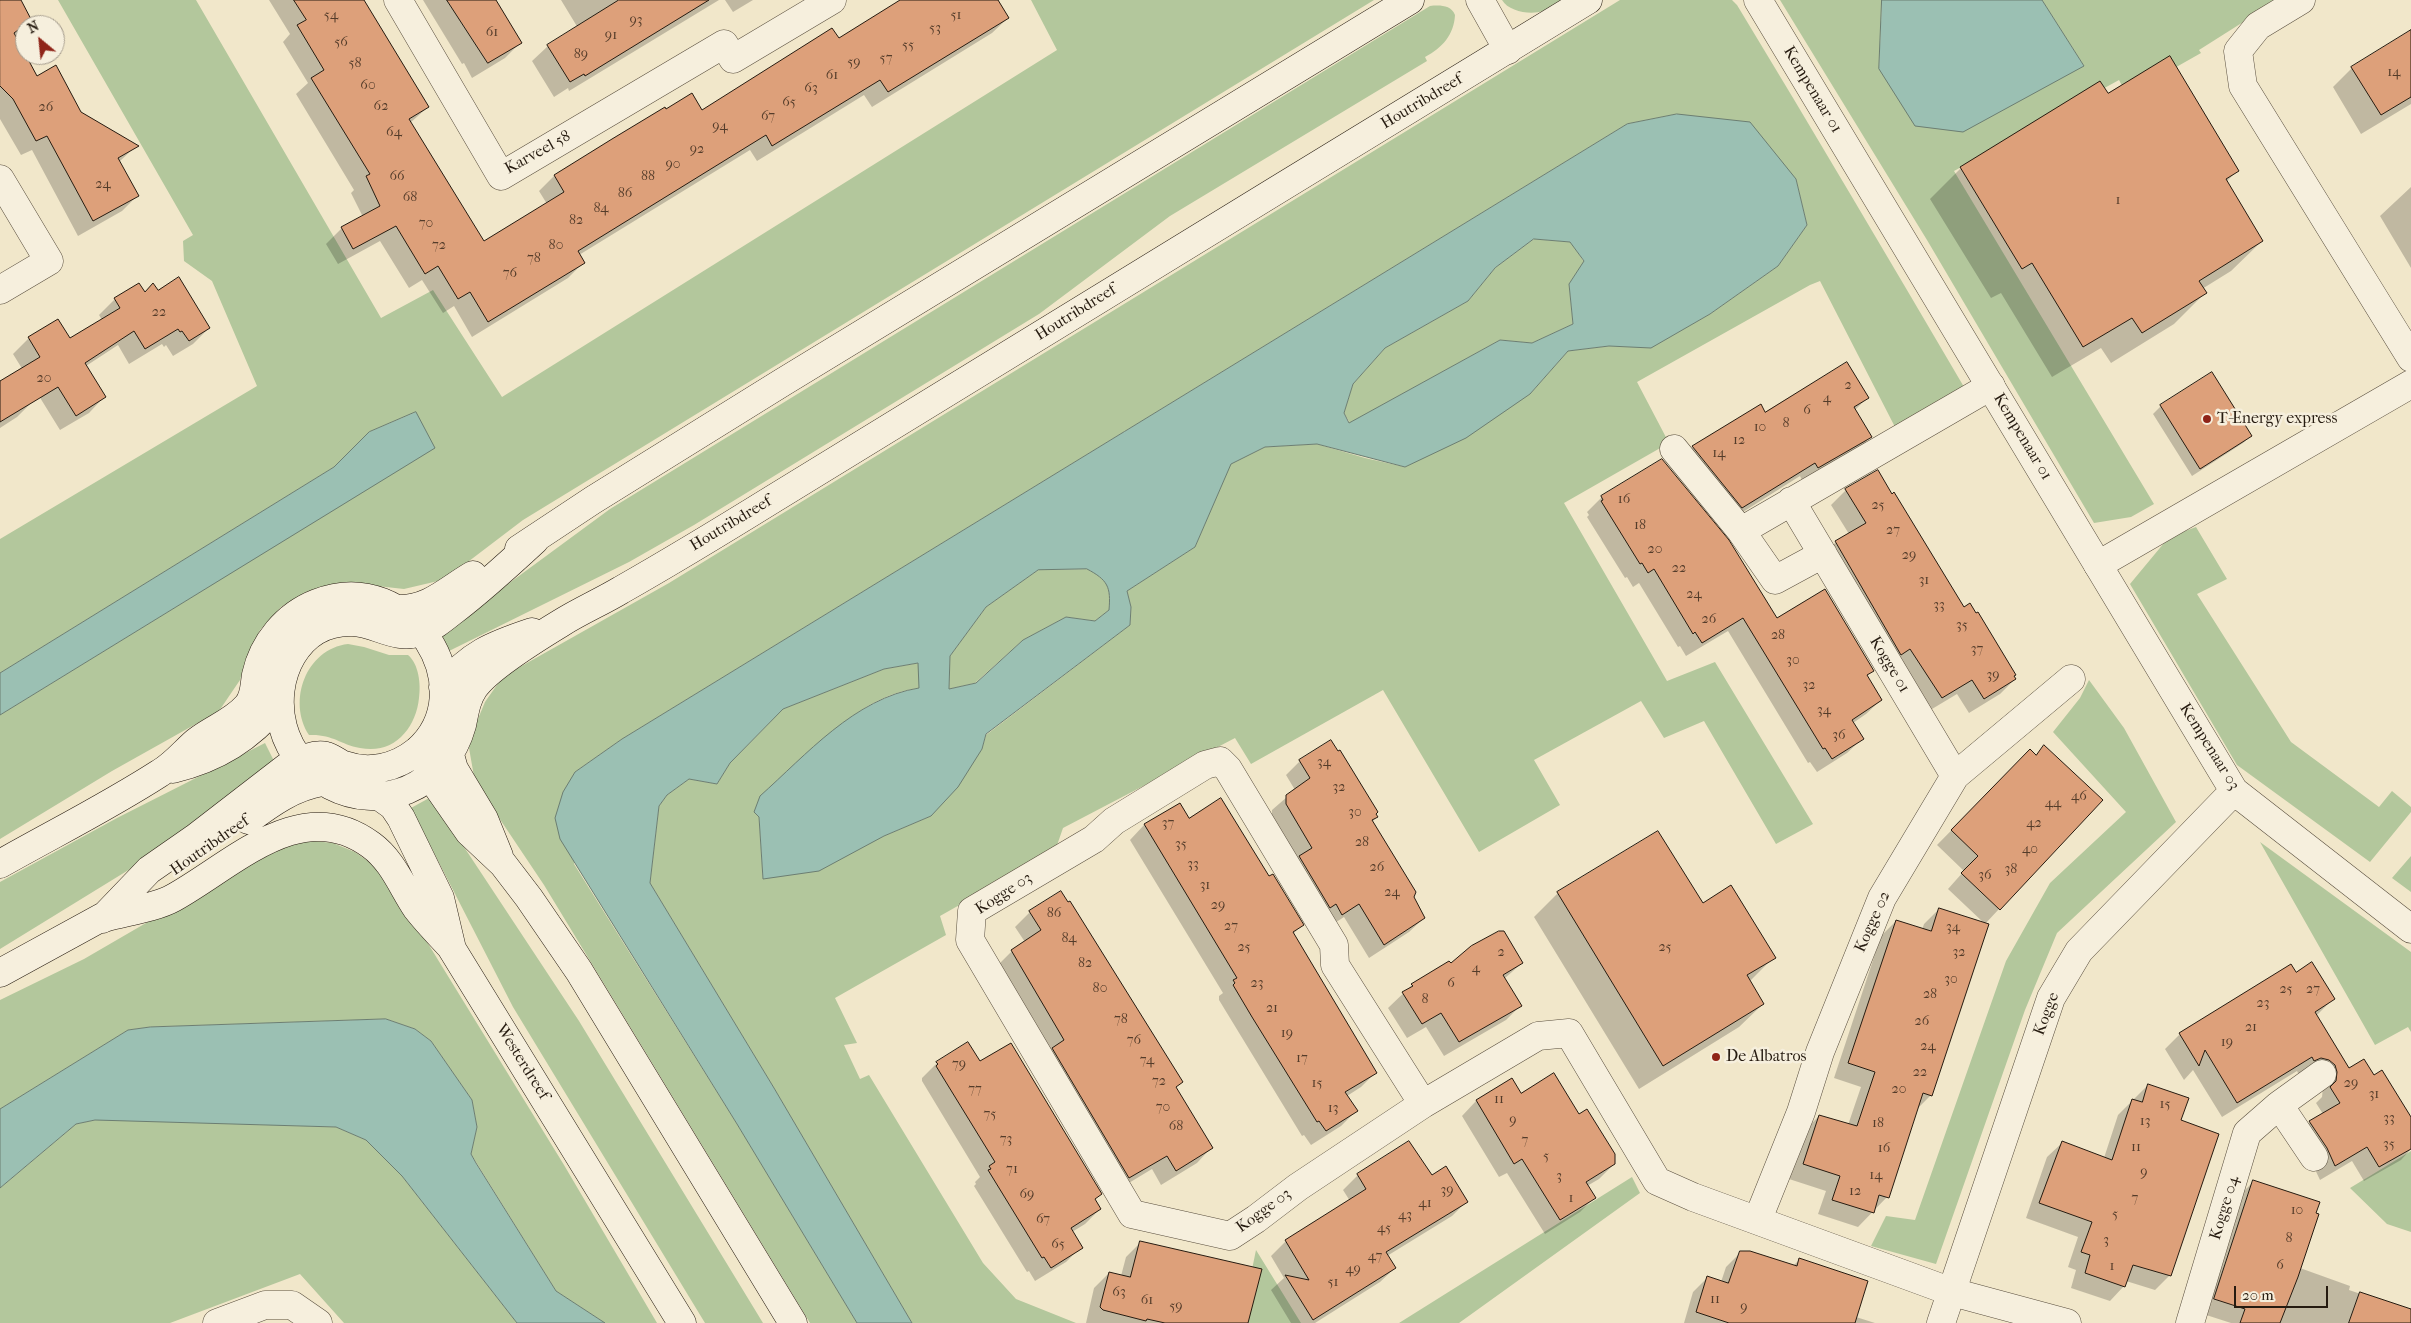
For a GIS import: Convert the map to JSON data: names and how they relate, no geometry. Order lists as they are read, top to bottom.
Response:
{
  "streets": {
    "street": [
      "Kempenaar 01",
      "Houtribdreef",
      "Karveel 58",
      "Kogge 01",
      "Kempenaar 03",
      "Kogge 03",
      "Kogge 02",
      "Kogge",
      "Westerdreef",
      "Kogge 04"
    ]
  },
  "crossings": [
    ["Kempenaar 01", "Kempenaar 03"],
    ["Kogge 01", "Kogge 02"],
    ["Kempenaar 03", "Kogge"],
    ["Kogge 03", "Kogge 02"]
  ],
  "places": ["T-Energy express", "De Albatros"],
  "house_numbers": [
    "54",
    "51",
    "93",
    "53",
    "61",
    "91",
    "56",
    "55",
    "89",
    "57",
    "59",
    "58",
    "14",
    "61",
    "60",
    "63",
    "65",
    "62",
    "26",
    "67",
    "94",
    "64",
    "92",
    "90",
    "66",
    "88",
    "24",
    "86",
    "68",
    "1",
    "84",
    "82",
    "70",
    "72",
    "80",
    "78",
    "76",
    "22",
    "20",
    "2",
    "4",
    "6",
    "8",
    "10",
    "12",
    "14",
    "16",
    "25",
    "18",
    "27",
    "20",
    "29",
    "22",
    "31",
    "24",
    "33",
    "26",
    "35",
    "28",
    "37",
    "30",
    "39",
    "32",
    "34",
    "36",
    "34",
    "32",
    "46",
    "44",
    "30",
    "37",
    "42",
    "28",
    "35",
    "40",
    "33",
    "26",
    "38",
    "36",
    "31",
    "24",
    "29",
    "86",
    "27",
    "34",
    "84",
    "25",
    "25",
    "2",
    "32",
    "82",
    "4",
    "30",
    "23",
    "6",
    "80",
    "25",
    "27",
    "28",
    "8",
    "23",
    "21",
    "78",
    "26",
    "21",
    "19",
    "76",
    "19",
    "24",
    "17",
    "74",
    "79",
    "22",
    "72",
    "15",
    "29",
    "77",
    "20",
    "31",
    "11",
    "15",
    "70",
    "13",
    "75",
    "33",
    "9",
    "13",
    "18",
    "68",
    "73",
    "7",
    "35",
    "11",
    "16",
    "5",
    "71",
    "9",
    "14",
    "3",
    "39",
    "12",
    "69",
    "1",
    "7",
    "41",
    "10",
    "5",
    "43",
    "67",
    "45",
    "8",
    "3",
    "65",
    "47",
    "6",
    "1",
    "49",
    "51",
    "63",
    "11",
    "61",
    "59",
    "9"
  ],
  "scale_bar": "20 m",
  "north": "top left"
}
